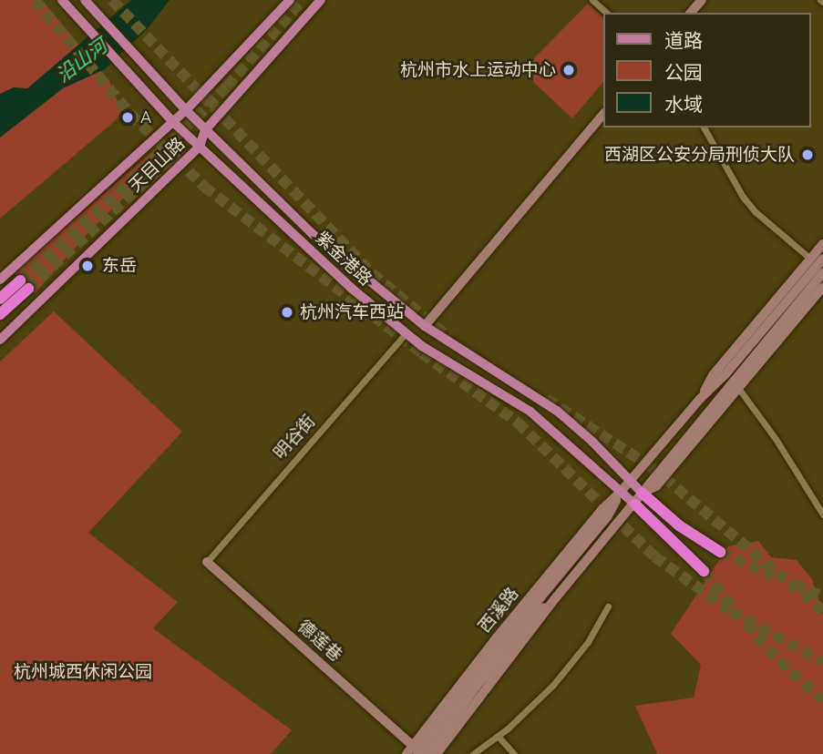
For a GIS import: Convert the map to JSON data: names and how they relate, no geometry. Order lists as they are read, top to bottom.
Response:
{
  "streets": {
    "main road": ["天目山路", "紫金港路"],
    "street": ["明谷街", "西溪路", "德莲巷"]
  },
  "crossings": [
    ["天目山路", "紫金港路"],
    ["紫金港路", "明谷街"],
    ["紫金港路", "西溪路"],
    ["明谷街", "德莲巷"],
    ["西溪路", "德莲巷"]
  ],
  "water": ["沿山河"],
  "parks": ["杭州城西休闲公园"],
  "places": [
    "杭州市水上运动中心",
    "A",
    "西湖区公安分局刑侦大队",
    "东岳",
    "杭州汽车西站"
  ],
  "legend": ["道路", "公园", "水域"]
}
